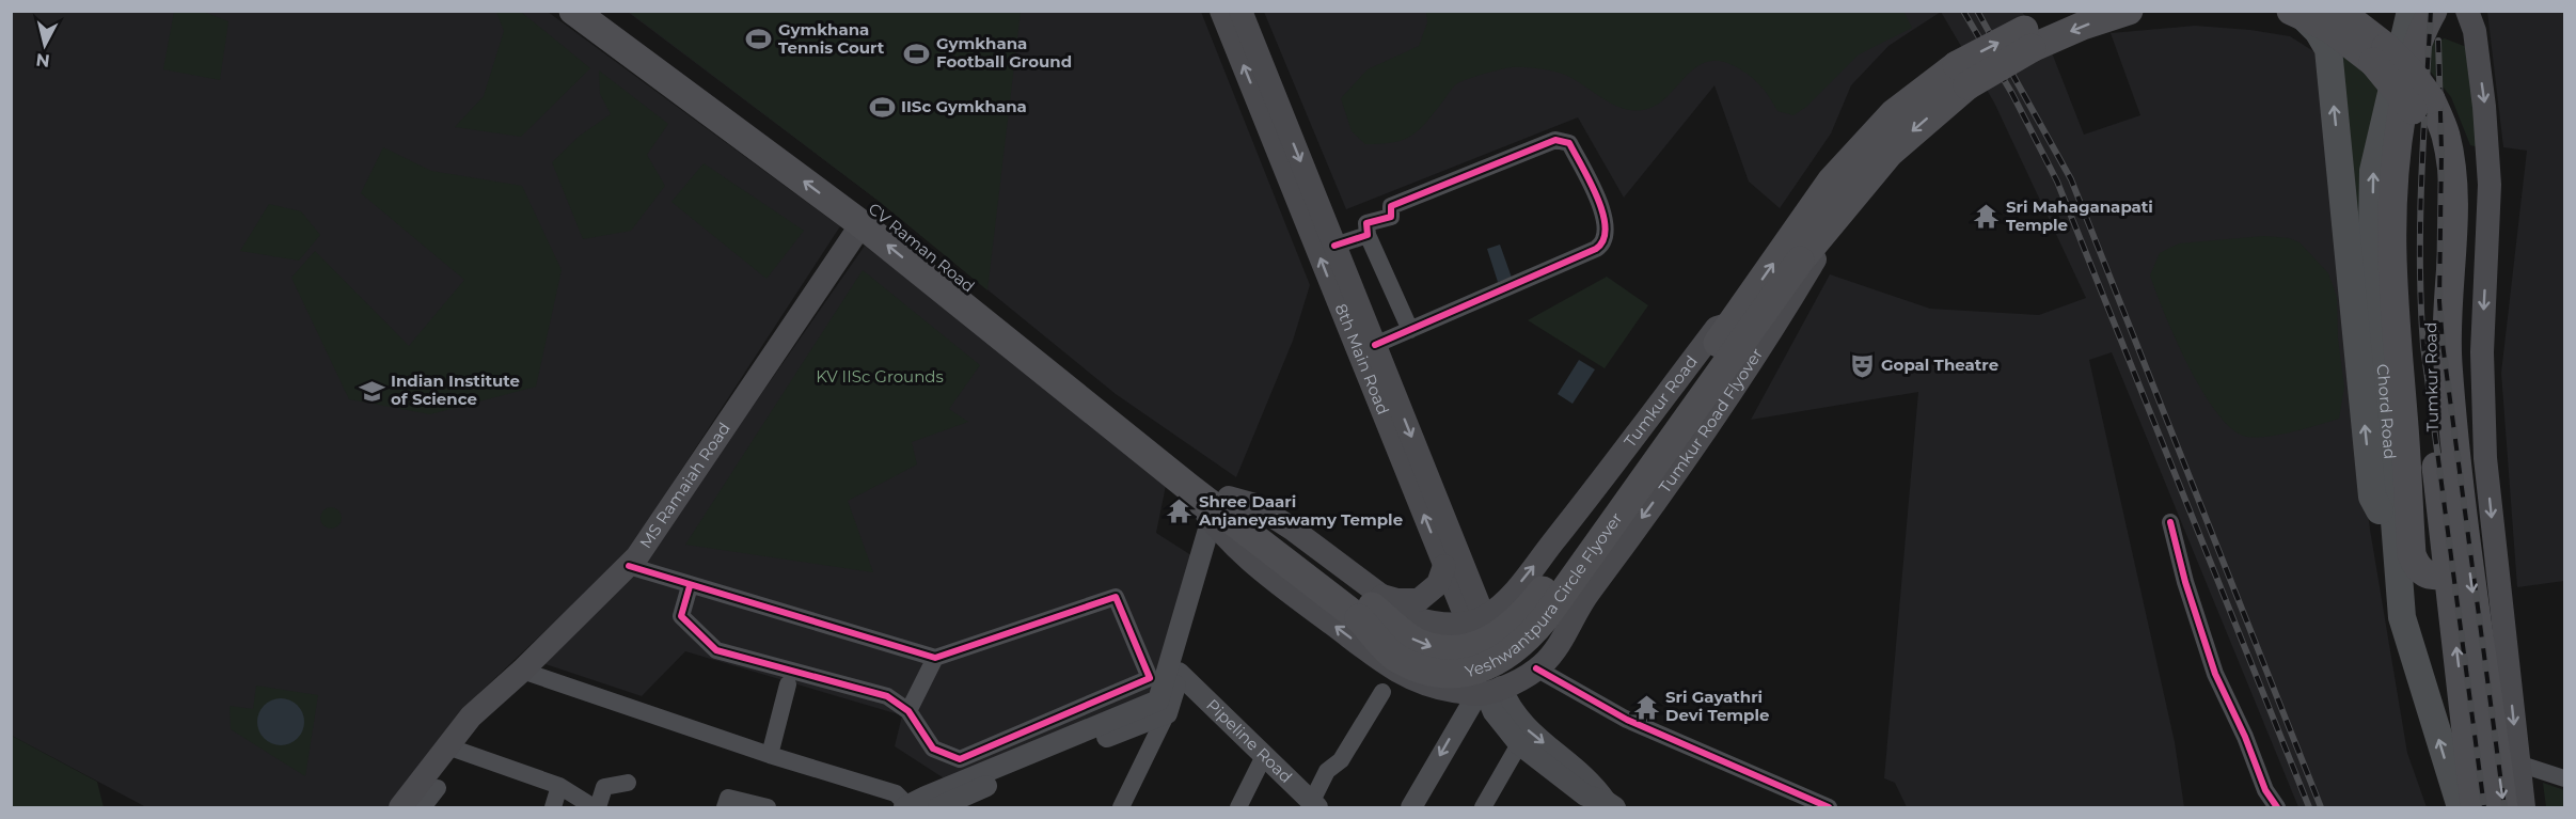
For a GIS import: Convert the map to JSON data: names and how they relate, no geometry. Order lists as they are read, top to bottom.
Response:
{
  "streets": {
    "highway": ["CV Raman Road", "Tumkur Road", "Yeshwantpura Circle Flyover"],
    "main road": [
      "8th Main Road",
      "Chord Road",
      "Tumkur Road Flyover",
      "MS Ramaiah Road"
    ],
    "street": ["Pipeline Road"]
  },
  "crossings": [
    ["CV Raman Road", "MS Ramaiah Road"],
    ["CV Raman Road", "Yeshwantpura Circle Flyover"],
    ["8th Main Road", "Tumkur Road"],
    ["Tumkur Road", "Tumkur Road Flyover"],
    ["Tumkur Road", "Yeshwantpura Circle Flyover"],
    ["Tumkur Road Flyover", "Yeshwantpura Circle Flyover"]
  ],
  "one_way": ["Tumkur Road Flyover"],
  "parks": ["KV IISc Grounds"],
  "places": {
    "sports": ["Gymkhana Tennis Court", "Gymkhana Football Ground", "IISc Gymkhana"],
    "temple": ["Sri Mahaganapati Temple", "Shree Daari Anjaneyaswamy Temple", "Sri Gayathri Devi Temple"],
    "theatre": ["Gopal Theatre"],
    "school or university": ["Indian Institute of Science"]
  },
  "north": "bottom"
}
